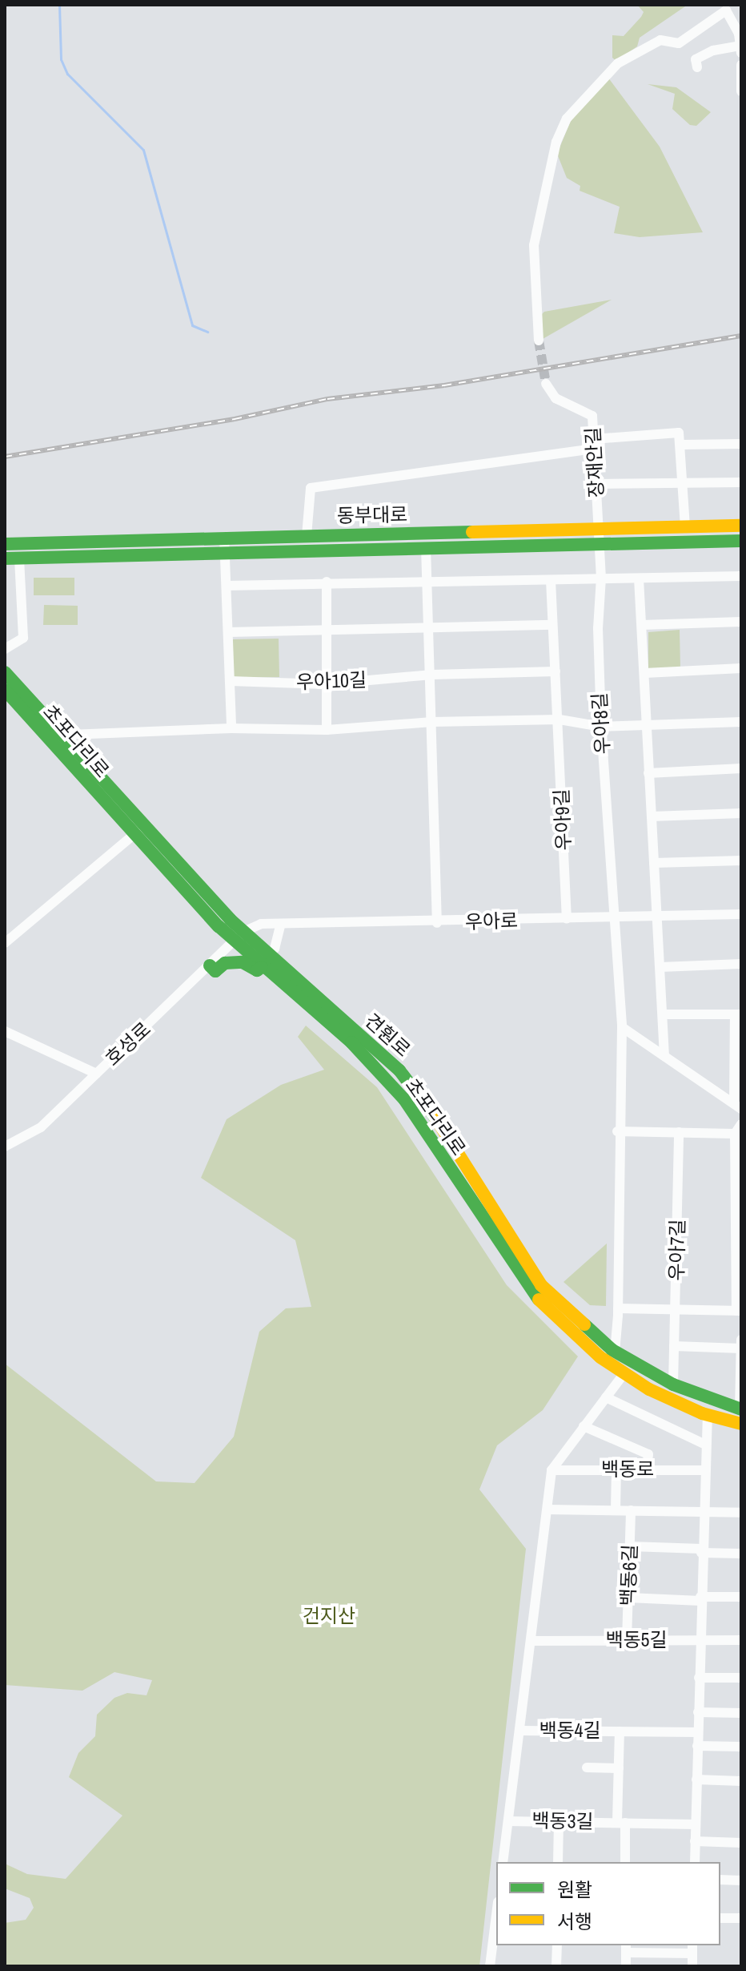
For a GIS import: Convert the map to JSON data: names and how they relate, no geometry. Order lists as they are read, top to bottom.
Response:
{
  "streets": {
    "main road": ["동부대로", "초포다리로"],
    "street": [
      "장재안길",
      "우아10길",
      "우아8길",
      "우아9길",
      "우아로",
      "호성로",
      "우아7길",
      "백동로",
      "백동6길",
      "백동5길",
      "백동4길",
      "백동3길"
    ]
  },
  "crossings": [
    ["장재안길", "동부대로"],
    ["장재안길", "우아8길"],
    ["동부대로", "우아8길"],
    ["우아10길", "우아9길"],
    ["우아8길", "우아로"],
    ["초포다리로", "우아로"],
    ["초포다리로", "호성로"],
    ["우아9길", "우아로"],
    ["우아로", "호성로"],
    ["백동6길", "백동5길"],
    ["백동4길", "백동3길"]
  ],
  "parks": ["건지산"],
  "legend": ["원활", "서행"]
}
